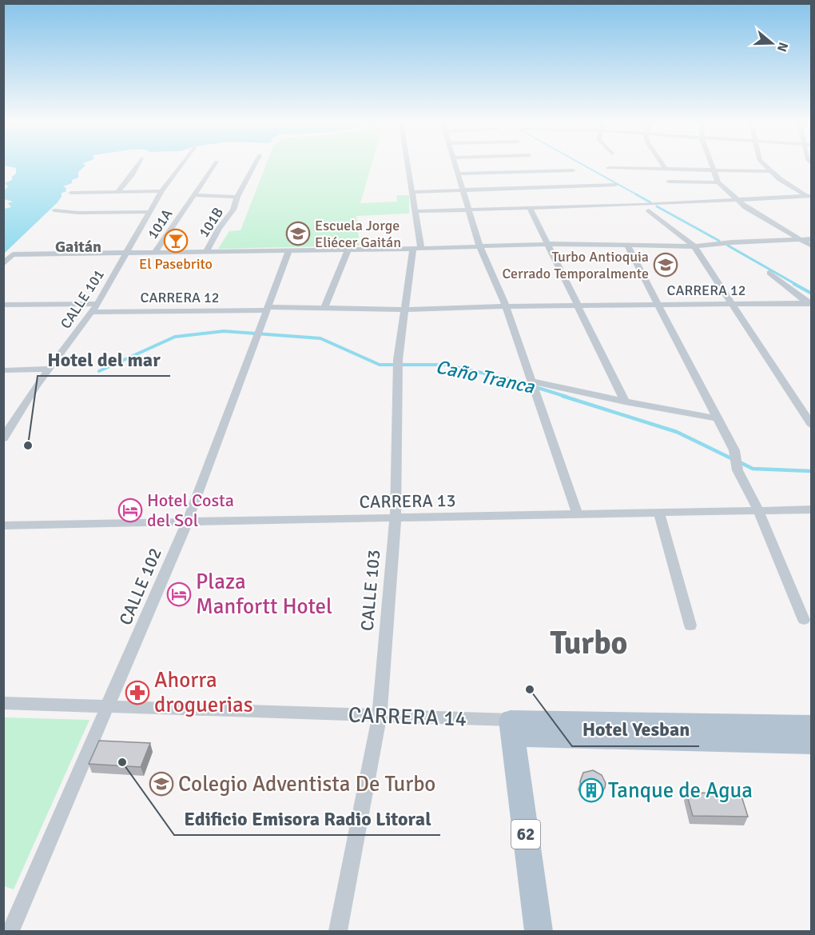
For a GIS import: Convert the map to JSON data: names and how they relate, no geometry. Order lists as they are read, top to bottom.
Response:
{
  "streets": {
    "main road": ["CARRERA 14", "62"],
    "street": [
      "101B",
      "101A",
      "CARRERA 12",
      "CALLE 101",
      "CARRERA 13",
      "CALLE 102",
      "CALLE 103"
    ]
  },
  "crossings": [
    ["CARRERA 12", "CALLE 101"],
    ["CARRERA 12", "CALLE 102"],
    ["CARRERA 12", "CALLE 103"],
    ["CARRERA 13", "CALLE 102"],
    ["CARRERA 13", "CALLE 103"],
    ["CALLE 102", "CARRERA 14"],
    ["CALLE 103", "CARRERA 14"],
    ["CARRERA 14", "62"]
  ],
  "districts": ["Gaitán", "Turbo"],
  "water": ["Caño Tranca"],
  "places": {
    "school or university": ["Escuela Jorge Eliécer Gaitán", "Turbo Antioquia Cerrado Temporalmente", "Colegio Adventista De Turbo"],
    "bar": ["El Pasebrito"],
    "other": ["Hotel del mar", "Hotel Yesban", "Edificio Emisora Radio Litoral"],
    "hotel": ["Hotel Costa del Sol", "Plaza Manfortt Hotel"],
    "pharmacy": ["Ahorra droguerias"],
    "building": ["Tanque de Agua"]
  },
  "north": "right"
}
